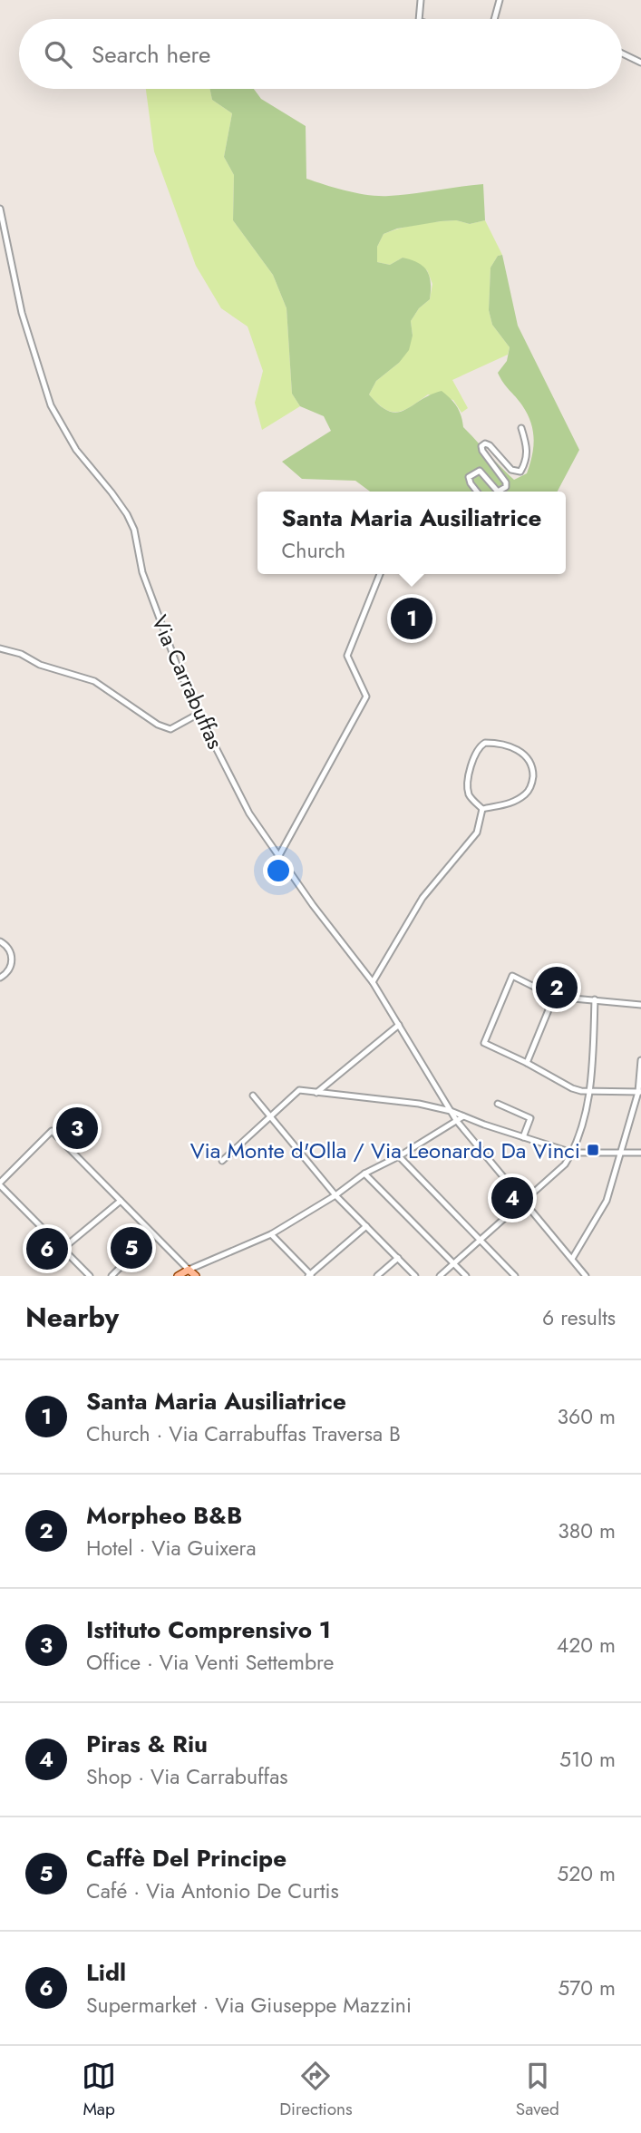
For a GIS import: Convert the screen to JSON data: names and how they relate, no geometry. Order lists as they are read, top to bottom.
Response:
{
  "streets": {
    "street": ["Via Carrabuffas"]
  },
  "places": {
    "transit": ["Via Monte d'Olla / Via Leonardo Da Vinci"]
  },
  "page": {
    "search": "Search here",
    "popup": ["Santa Maria Ausiliatrice", "Church"],
    "pins": [
      "1",
      "2",
      "3",
      "4",
      "5",
      "6"
    ],
    "heading": ["Nearby", "6 results"],
    "list": [
      {
        "mark": "1",
        "name": "Santa Maria Ausiliatrice",
        "note": "Church · Via Carrabuffas Traversa B",
        "value": "360 m"
      },
      {
        "mark": "2",
        "name": "Morpheo B&B",
        "note": "Hotel · Via Guixera",
        "value": "380 m"
      },
      {
        "mark": "3",
        "name": "Istituto Comprensivo 1",
        "note": "Office · Via Venti Settembre",
        "value": "420 m"
      },
      {
        "mark": "4",
        "name": "Piras & Riu",
        "note": "Shop · Via Carrabuffas",
        "value": "510 m"
      },
      {
        "mark": "5",
        "name": "Caffè Del Principe",
        "note": "Café · Via Antonio De Curtis",
        "value": "520 m"
      },
      {
        "mark": "6",
        "name": "Lidl",
        "note": "Supermarket · Via Giuseppe Mazzini",
        "value": "570 m"
      }
    ],
    "nav": ["Map", "Directions", "Saved"]
  }
}
